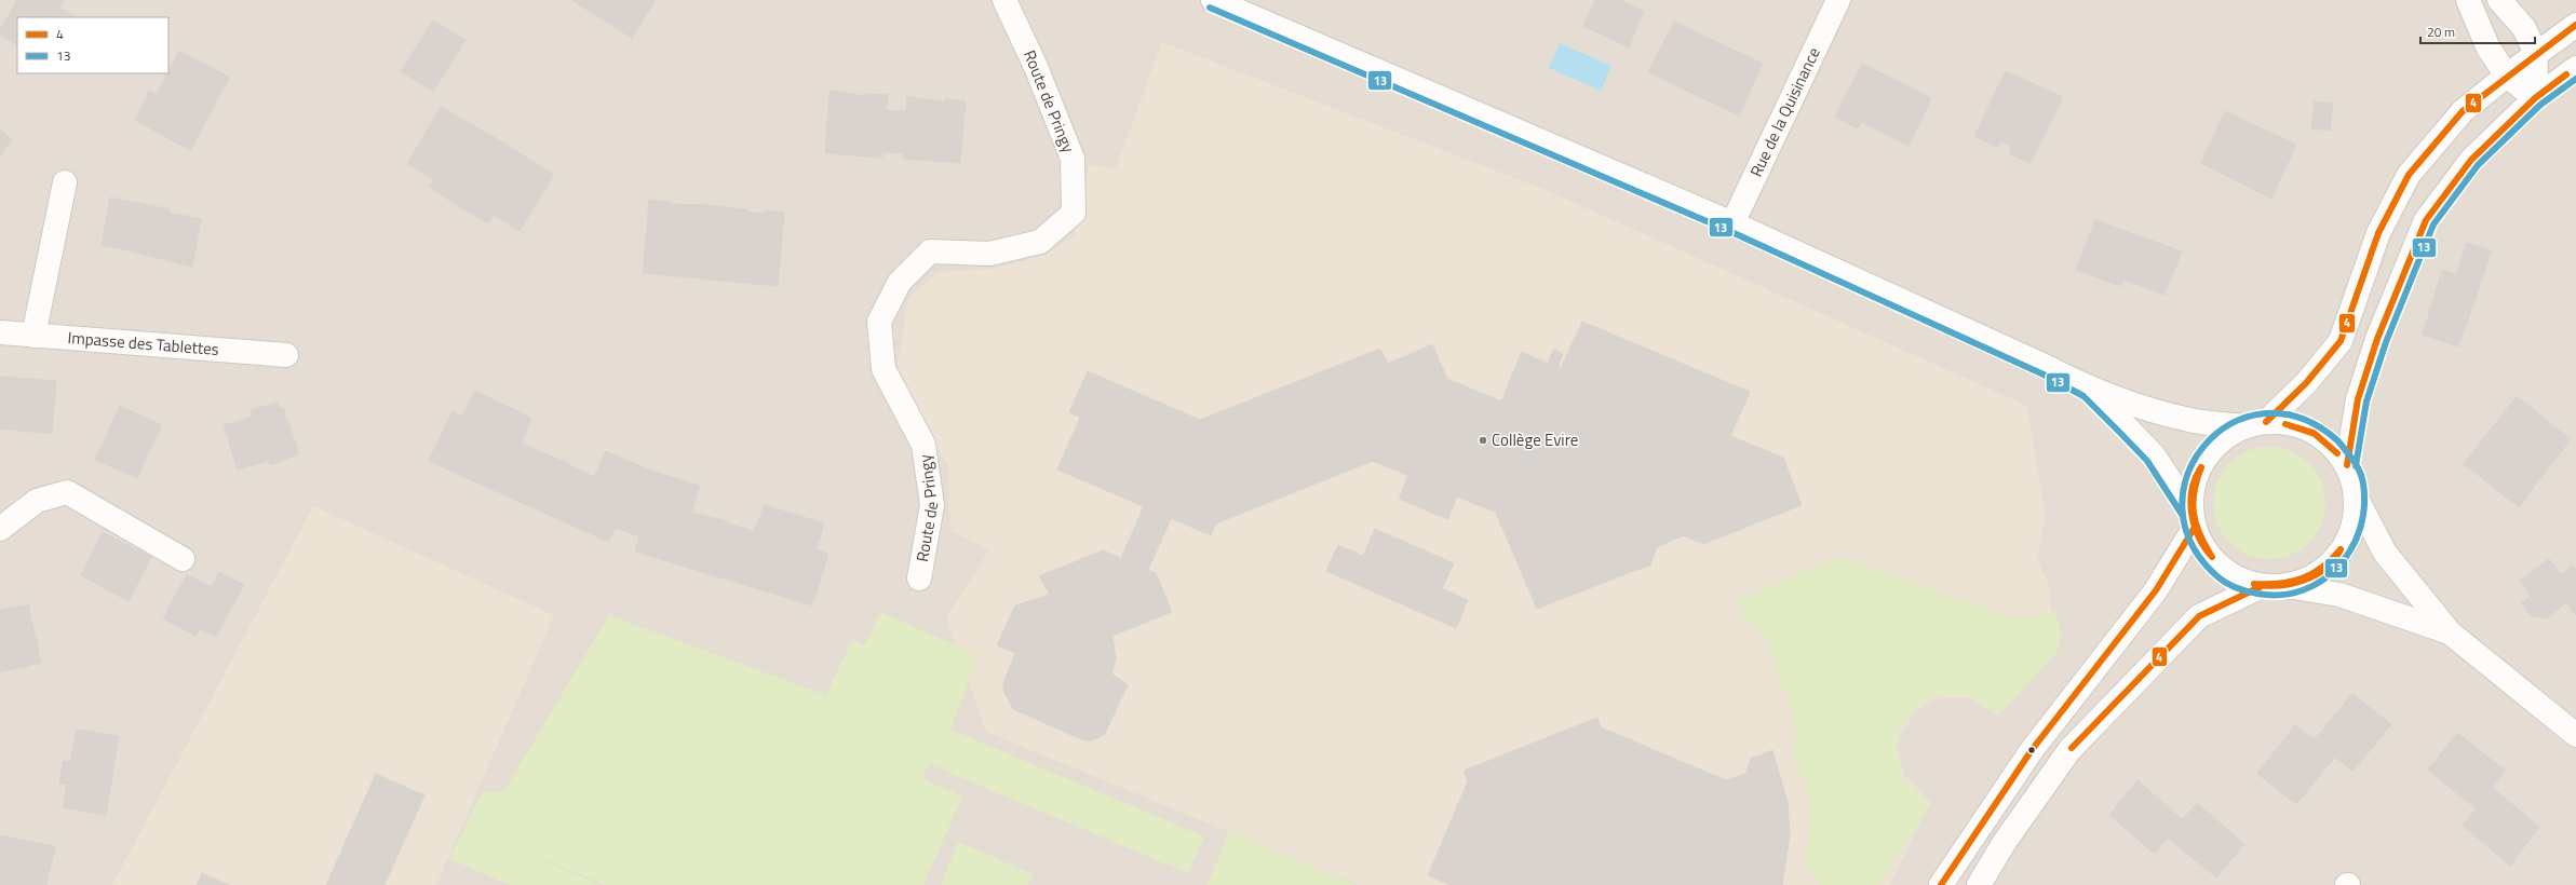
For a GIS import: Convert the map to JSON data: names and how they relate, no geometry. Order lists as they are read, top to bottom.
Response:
{
  "streets": {
    "street": ["Route de Pringy", "Rue de la Quisinance", "Impasse des Tablettes"]
  },
  "places": ["Collège Evire"],
  "lines": ["transit line 13", "transit line 4"],
  "legend": ["4", "13"],
  "scale_bar": "20 m"
}
